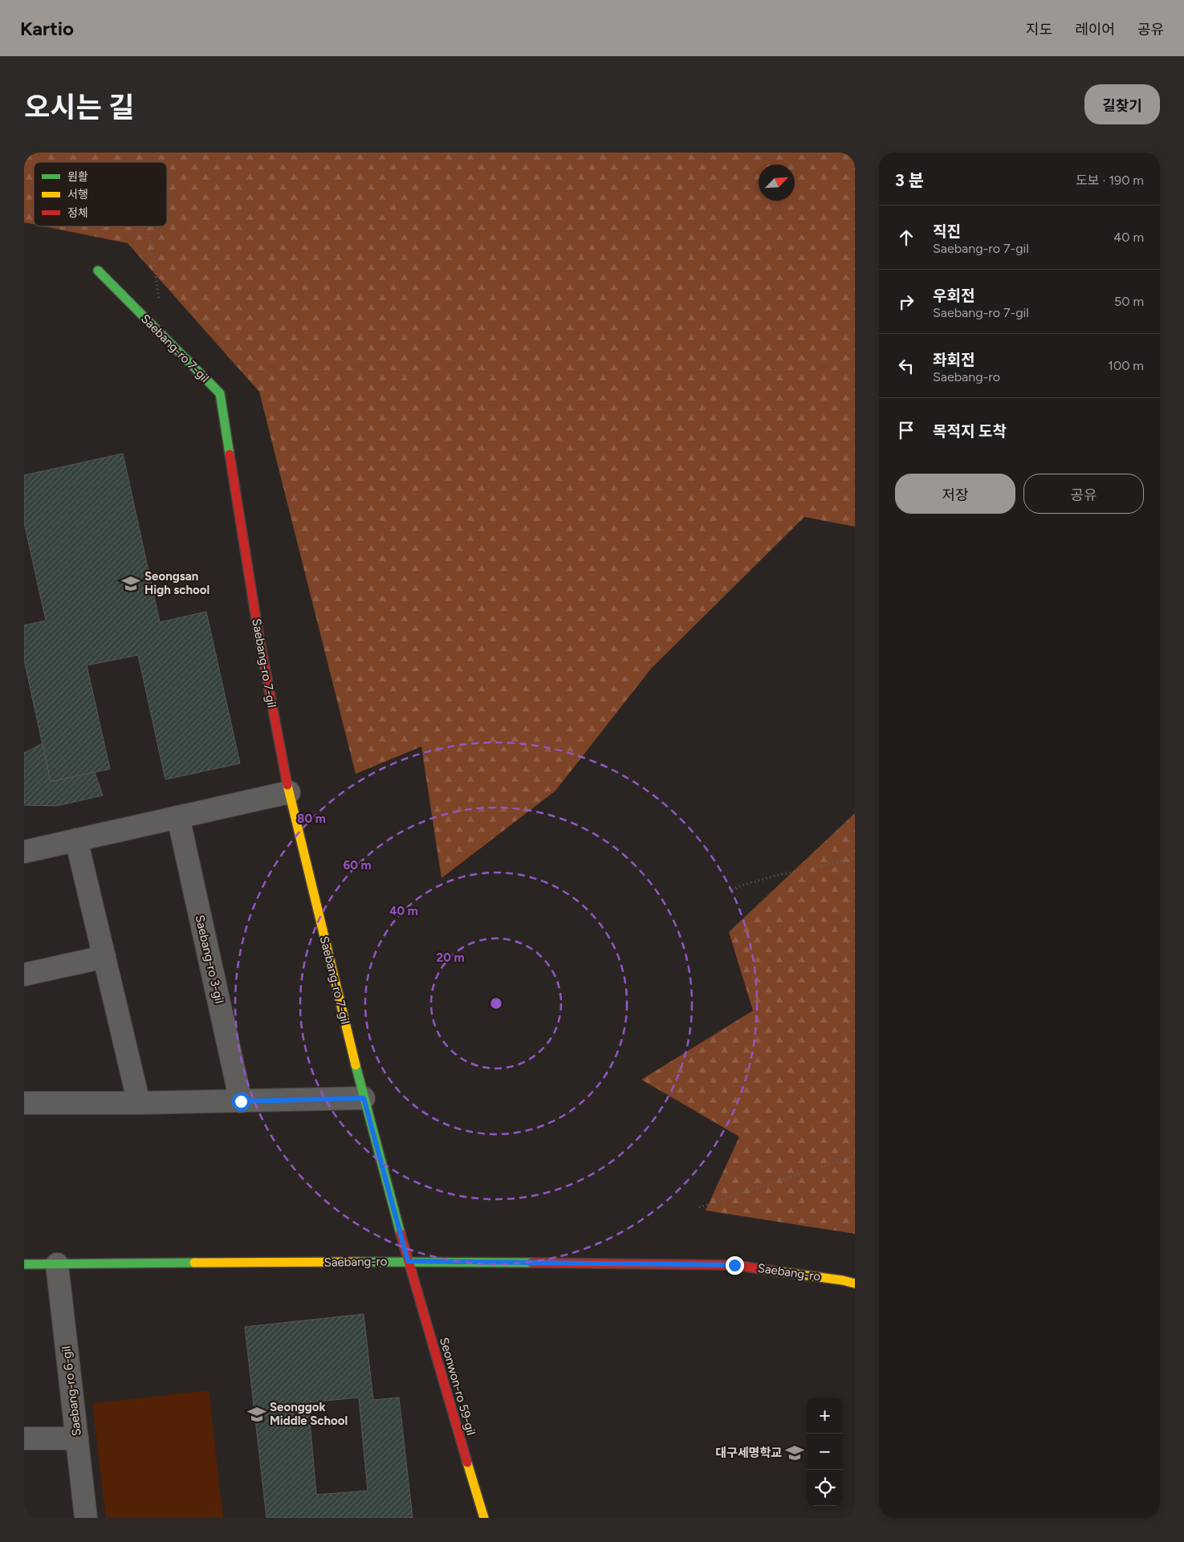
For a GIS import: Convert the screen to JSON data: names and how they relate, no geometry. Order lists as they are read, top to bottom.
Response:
{
  "streets": {
    "street": [
      "Saebang-ro 7-gil",
      "Saebang-ro 3-gil",
      "Saebang-ro",
      "Seonwon-ro 59-gil",
      "Saebang-ro 6-gil"
    ]
  },
  "crossings": [
    ["Saebang-ro 7-gil", "Saebang-ro"],
    ["Saebang-ro 7-gil", "Seonwon-ro 59-gil"],
    ["Saebang-ro", "Seonwon-ro 59-gil"],
    ["Saebang-ro", "Saebang-ro 6-gil"]
  ],
  "places": {
    "school or university": ["Seongsan High school", "Seonggok Middle School", "대구세명학교"]
  },
  "legend": ["원활", "서행", "정체"],
  "north": "top right",
  "page": {
    "header": "Kartio",
    "nav": ["지도", "레이어", "공유"],
    "title": "오시는 길",
    "buttons": [
      "길찾기",
      ["저장", "공유"]
    ],
    "heading": ["3 분", "도보 · 190 m"],
    "list": [
      ["직진", "Saebang-ro 7-gil", "40 m"],
      ["우회전", "Saebang-ro 7-gil", "50 m"],
      ["좌회전", "Saebang-ro", "100 m"],
      "목적지 도착"
    ],
    "map_buttons": ["+", "−"]
  },
  "rings": [
    "80 m",
    "60 m",
    "40 m",
    "20 m"
  ]
}
